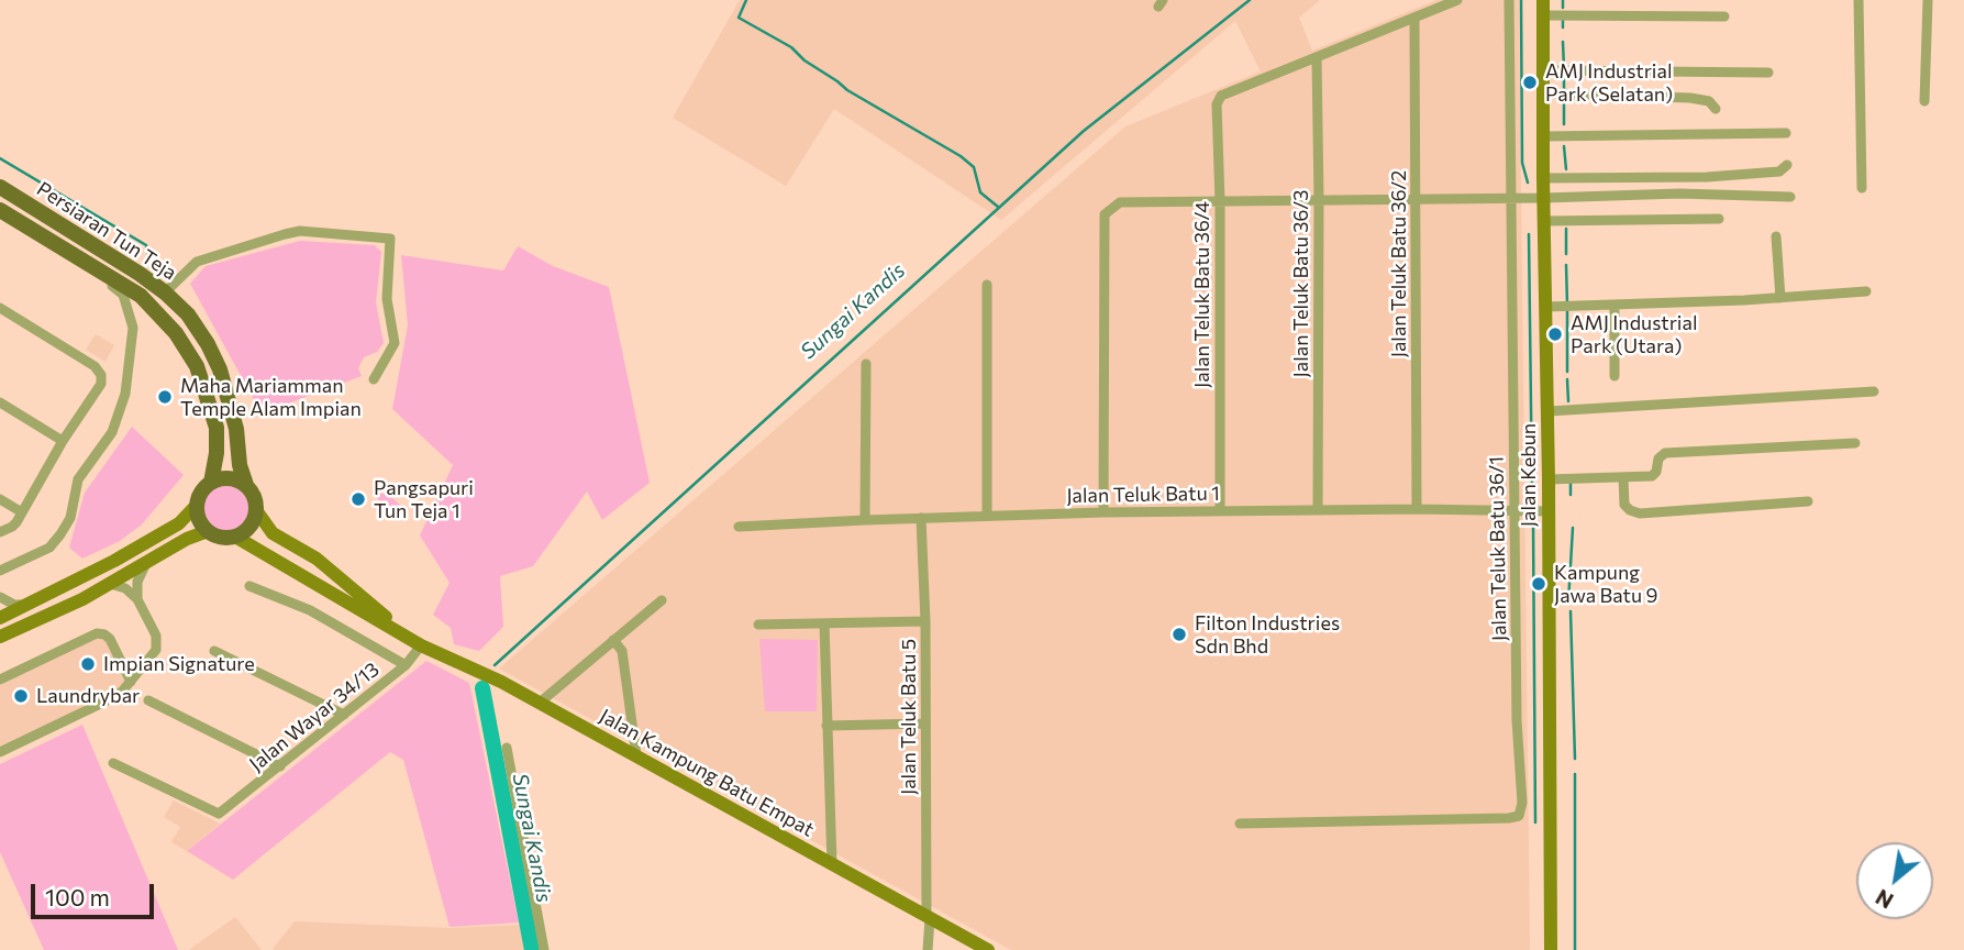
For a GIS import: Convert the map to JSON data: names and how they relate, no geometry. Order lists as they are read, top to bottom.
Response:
{
  "streets": {
    "main road": ["Persiaran Tun Teja", "Jalan Kebun", "Jalan Kampung Batu Empat"],
    "street": [
      "Jalan Teluk Batu 36/2",
      "Jalan Teluk Batu 36/3",
      "Jalan Teluk Batu 36/4",
      "Jalan Teluk Batu 1",
      "Jalan Teluk Batu 36/1",
      "Jalan Wayar 34/13",
      "Jalan Teluk Batu 5"
    ]
  },
  "crossings": [
    ["Persiaran Tun Teja", "Jalan Kampung Batu Empat"],
    ["Jalan Teluk Batu 36/2", "Jalan Teluk Batu 1"],
    ["Jalan Teluk Batu 36/3", "Jalan Teluk Batu 36/4"],
    ["Jalan Teluk Batu 36/3", "Jalan Teluk Batu 1"],
    ["Jalan Teluk Batu 36/4", "Jalan Teluk Batu 1"],
    ["Jalan Kebun", "Jalan Teluk Batu 1"],
    ["Jalan Teluk Batu 1", "Jalan Teluk Batu 36/1"],
    ["Jalan Teluk Batu 1", "Jalan Teluk Batu 5"],
    ["Jalan Wayar 34/13", "Jalan Kampung Batu Empat"],
    ["Jalan Teluk Batu 5", "Jalan Kampung Batu Empat"]
  ],
  "water": ["Sungai Kandis"],
  "places": [
    "AMJ Industrial Park (Selatan)",
    "AMJ Industrial Park (Utara)",
    "Maha Mariamman Temple Alam Impian",
    "Pangsapuri Tun Teja 1",
    "Kampung Jawa Batu 9",
    "Filton Industries Sdn Bhd",
    "Impian Signature",
    "Laundrybar"
  ],
  "scale_bar": "100 m",
  "north": "bottom left"
}
